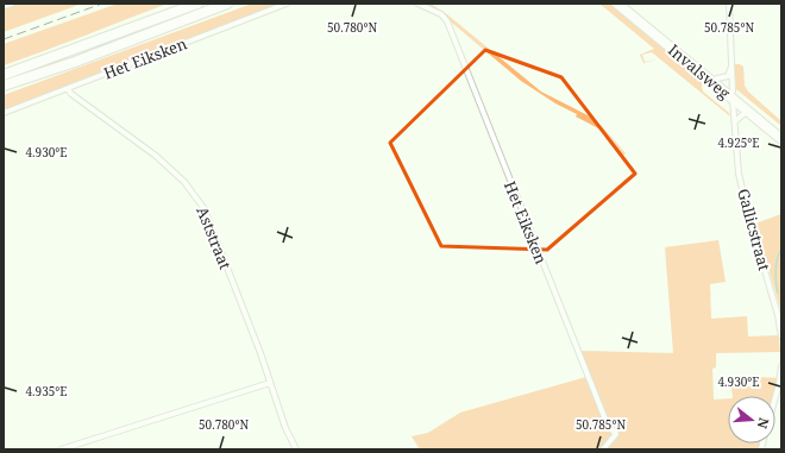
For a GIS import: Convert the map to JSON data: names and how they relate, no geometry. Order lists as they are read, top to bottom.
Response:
{
  "streets": {
    "highway": ["Invalsweg"],
    "street": ["Het Eiksken", "Gallicstraat", "Aststraat"]
  },
  "crossings": [
    ["Het Eiksken", "Aststraat"],
    ["Invalsweg", "Gallicstraat"]
  ],
  "north": "right",
  "coordinates": [
    "50.780°N",
    "50.785°N",
    "4.925°E",
    "4.930°E",
    "4.935°E"
  ]
}
